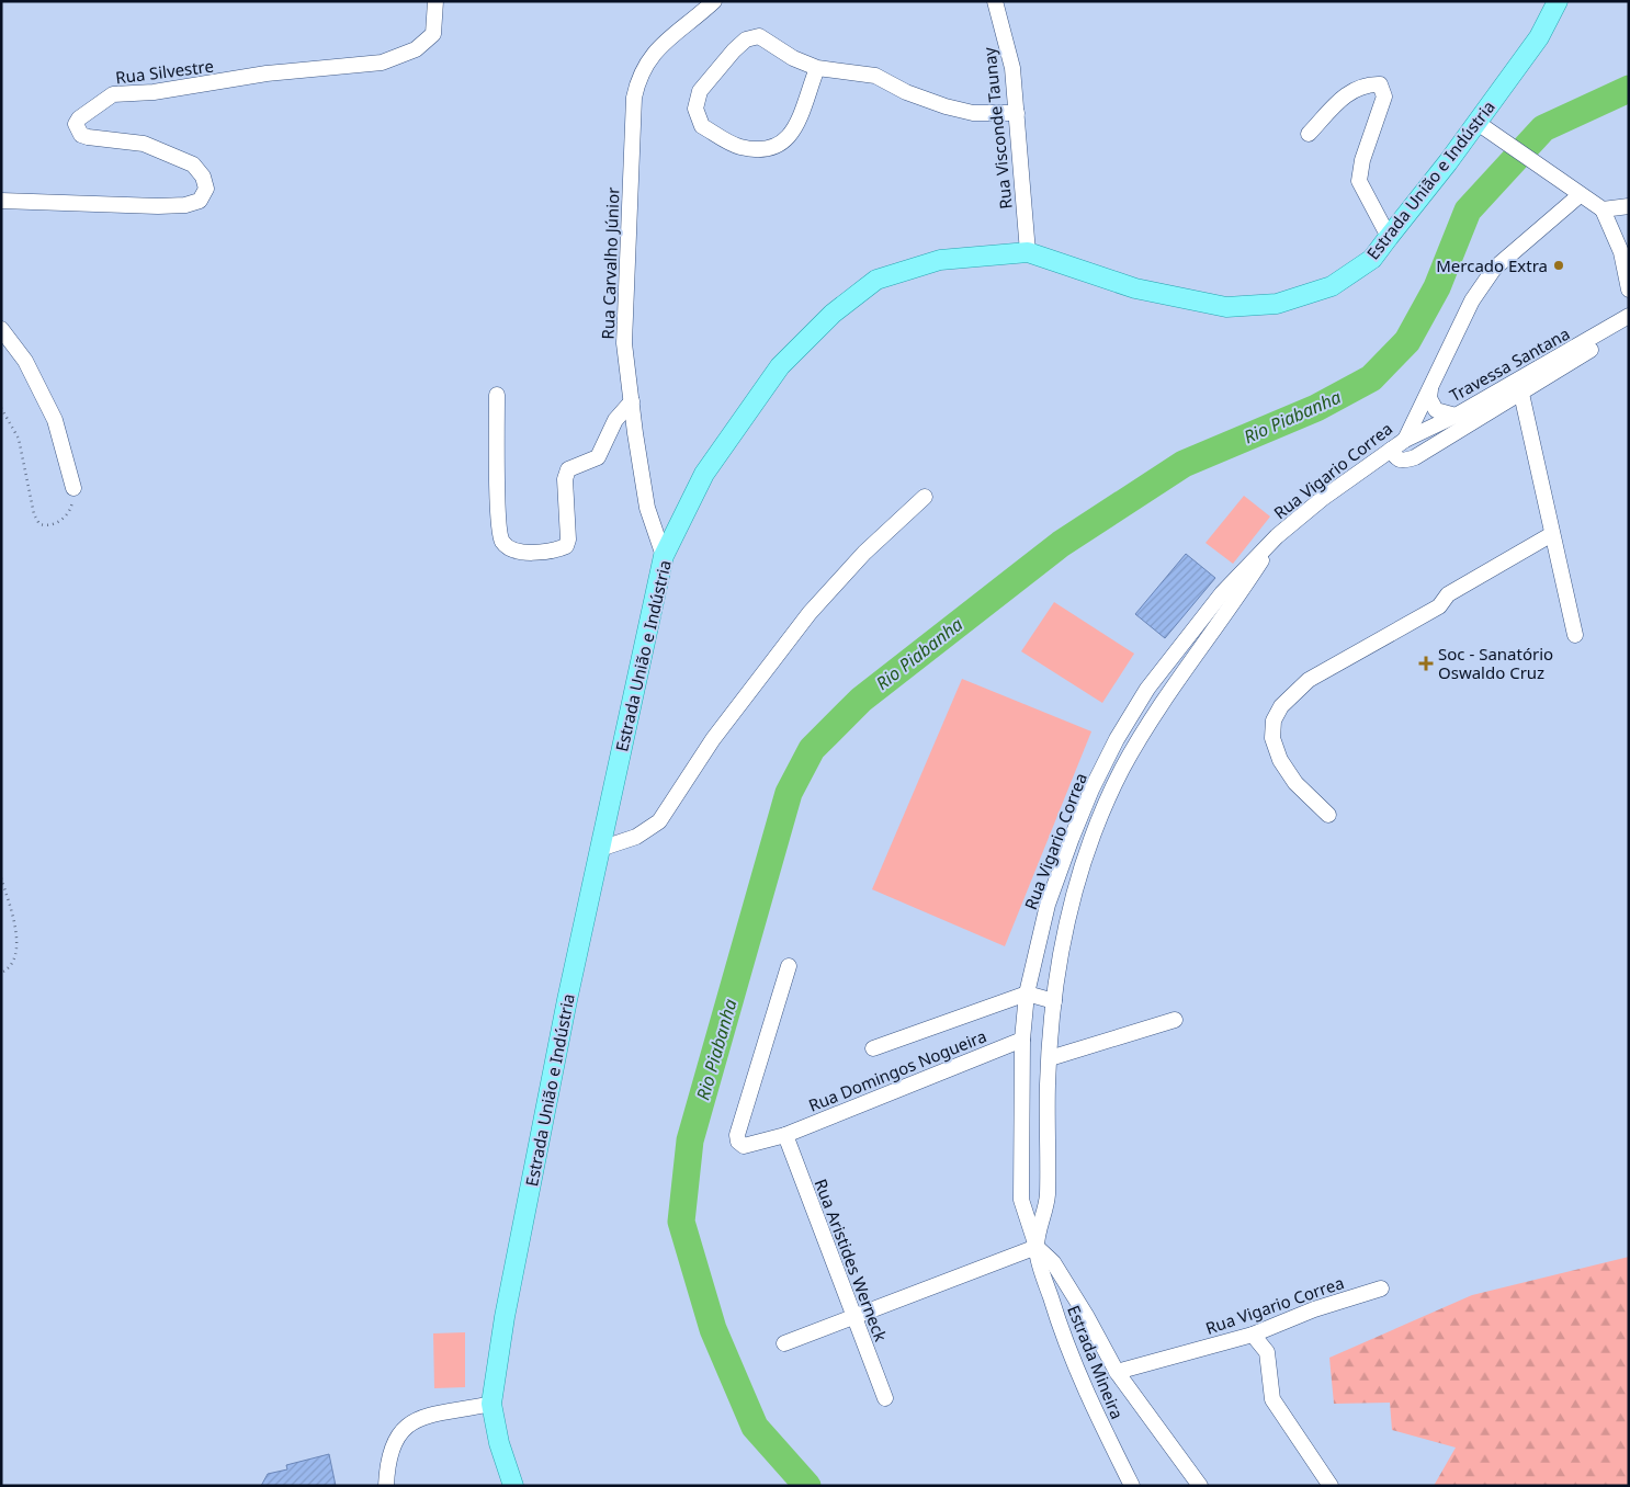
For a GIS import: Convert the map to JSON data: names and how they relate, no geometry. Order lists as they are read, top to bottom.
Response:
{
  "streets": {
    "main road": ["Estrada União e Indústria"],
    "street": [
      "Rua Silvestre",
      "Rua Visconde Taunay",
      "Rua Carvalho Júnior",
      "Travessa Santana",
      "Rua Vigario Correa",
      "Rua Domingos Nogueira",
      "Rua Aristides Werneck",
      "Estrada Mineira"
    ]
  },
  "crossings": [
    ["Rua Visconde Taunay", "Estrada União e Indústria"],
    ["Estrada União e Indústria", "Rua Carvalho Júnior"],
    ["Travessa Santana", "Rua Vigario Correa"],
    ["Rua Vigario Correa", "Rua Domingos Nogueira"],
    ["Rua Vigario Correa", "Estrada Mineira"],
    ["Rua Domingos Nogueira", "Rua Aristides Werneck"]
  ],
  "water": ["Rio Piabanha"],
  "places": {
    "other": ["Mercado Extra"],
    "health": ["Soc - Sanatório Oswaldo Cruz"]
  }
}
